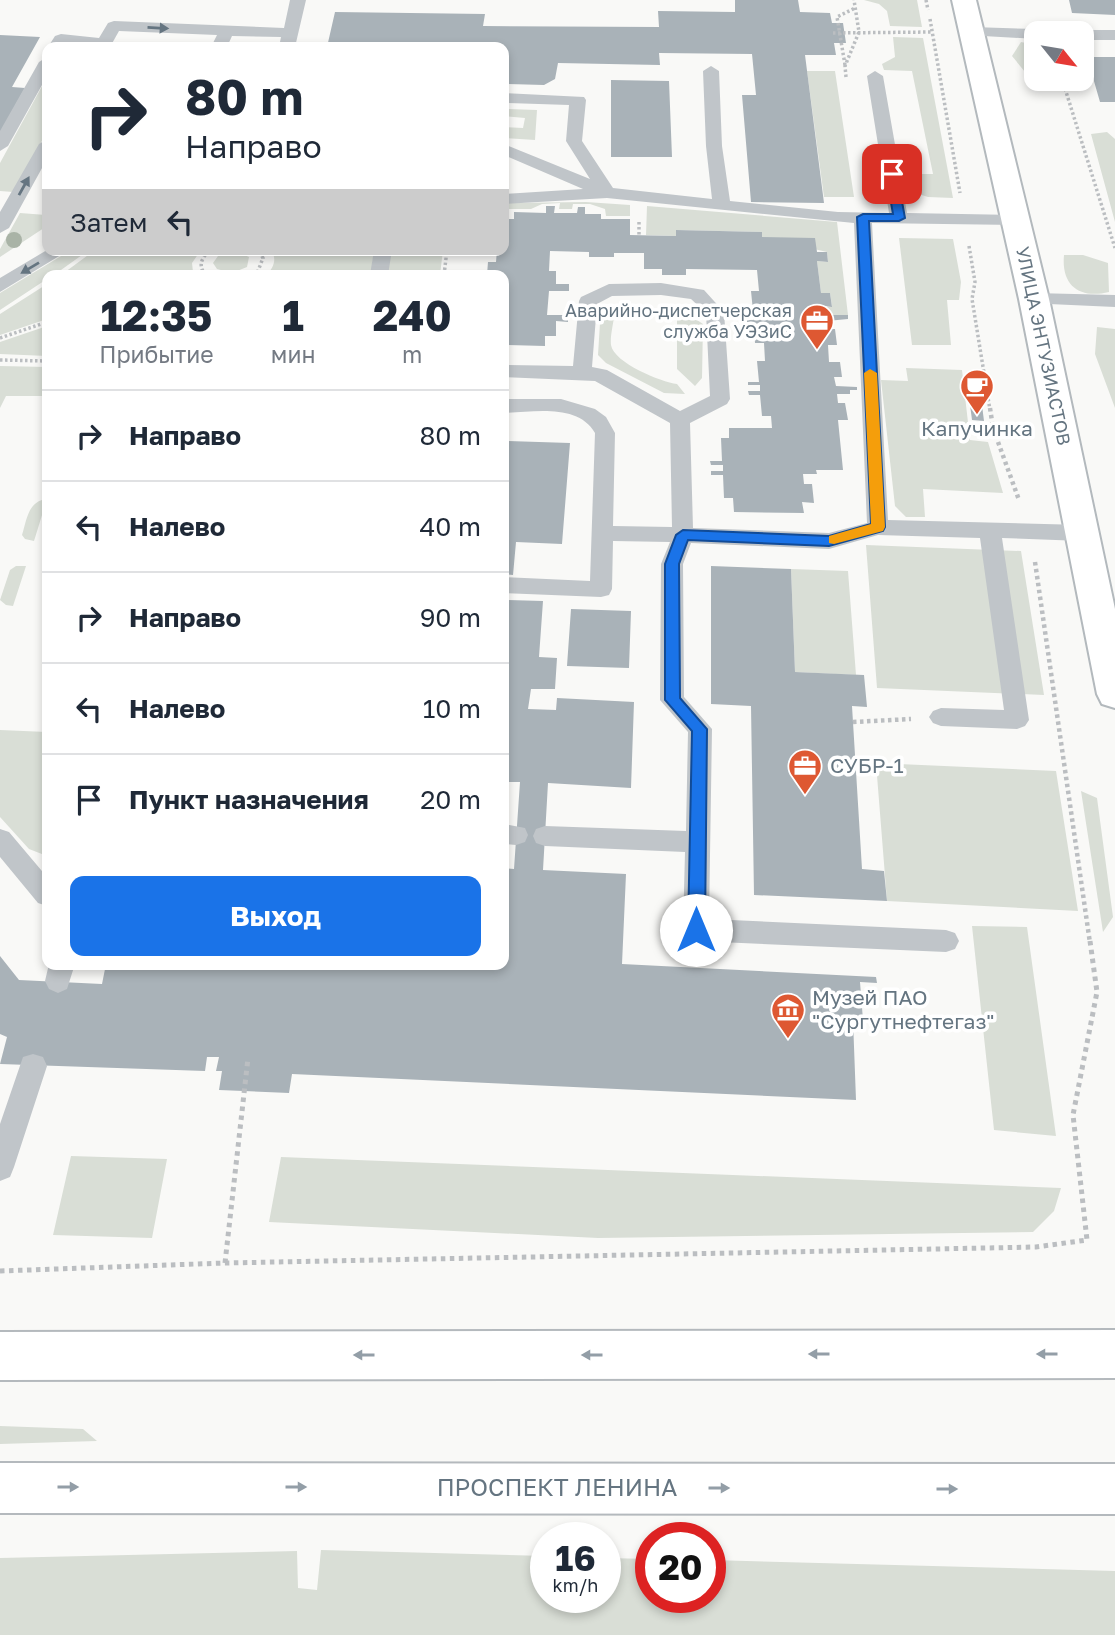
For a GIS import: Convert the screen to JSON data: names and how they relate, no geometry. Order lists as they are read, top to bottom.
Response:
{
  "streets": {
    "main road": ["УЛИЦА ЭНТУЗИАСТОВ", "ПРОСПЕКТ ЛЕНИНА"]
  },
  "places": {
    "office": ["Аварийно-диспетчерская служба УЭЗиС", "СУБР-1"],
    "cafe": ["Капучинка"],
    "museum": ["Музей ПАО \"Сургутнефтегаз\""]
  },
  "north": "bottom right",
  "page": {
    "turn": ["80 m", "Направо"],
    "then": "Затем",
    "eta": [
      "12:35",
      "Прибытие",
      "1",
      "мин",
      "240",
      "m"
    ],
    "list": [
      {
        "name": "Направо",
        "value": "80 m"
      },
      {
        "name": "Налево",
        "value": "40 m"
      },
      {
        "name": "Направо",
        "value": "90 m"
      },
      {
        "name": "Налево",
        "value": "10 m"
      },
      {
        "name": "Пункт назначения",
        "value": "20 m"
      }
    ],
    "buttons": "Выход",
    "speed": "16 km/h",
    "limit": "20"
  }
}
